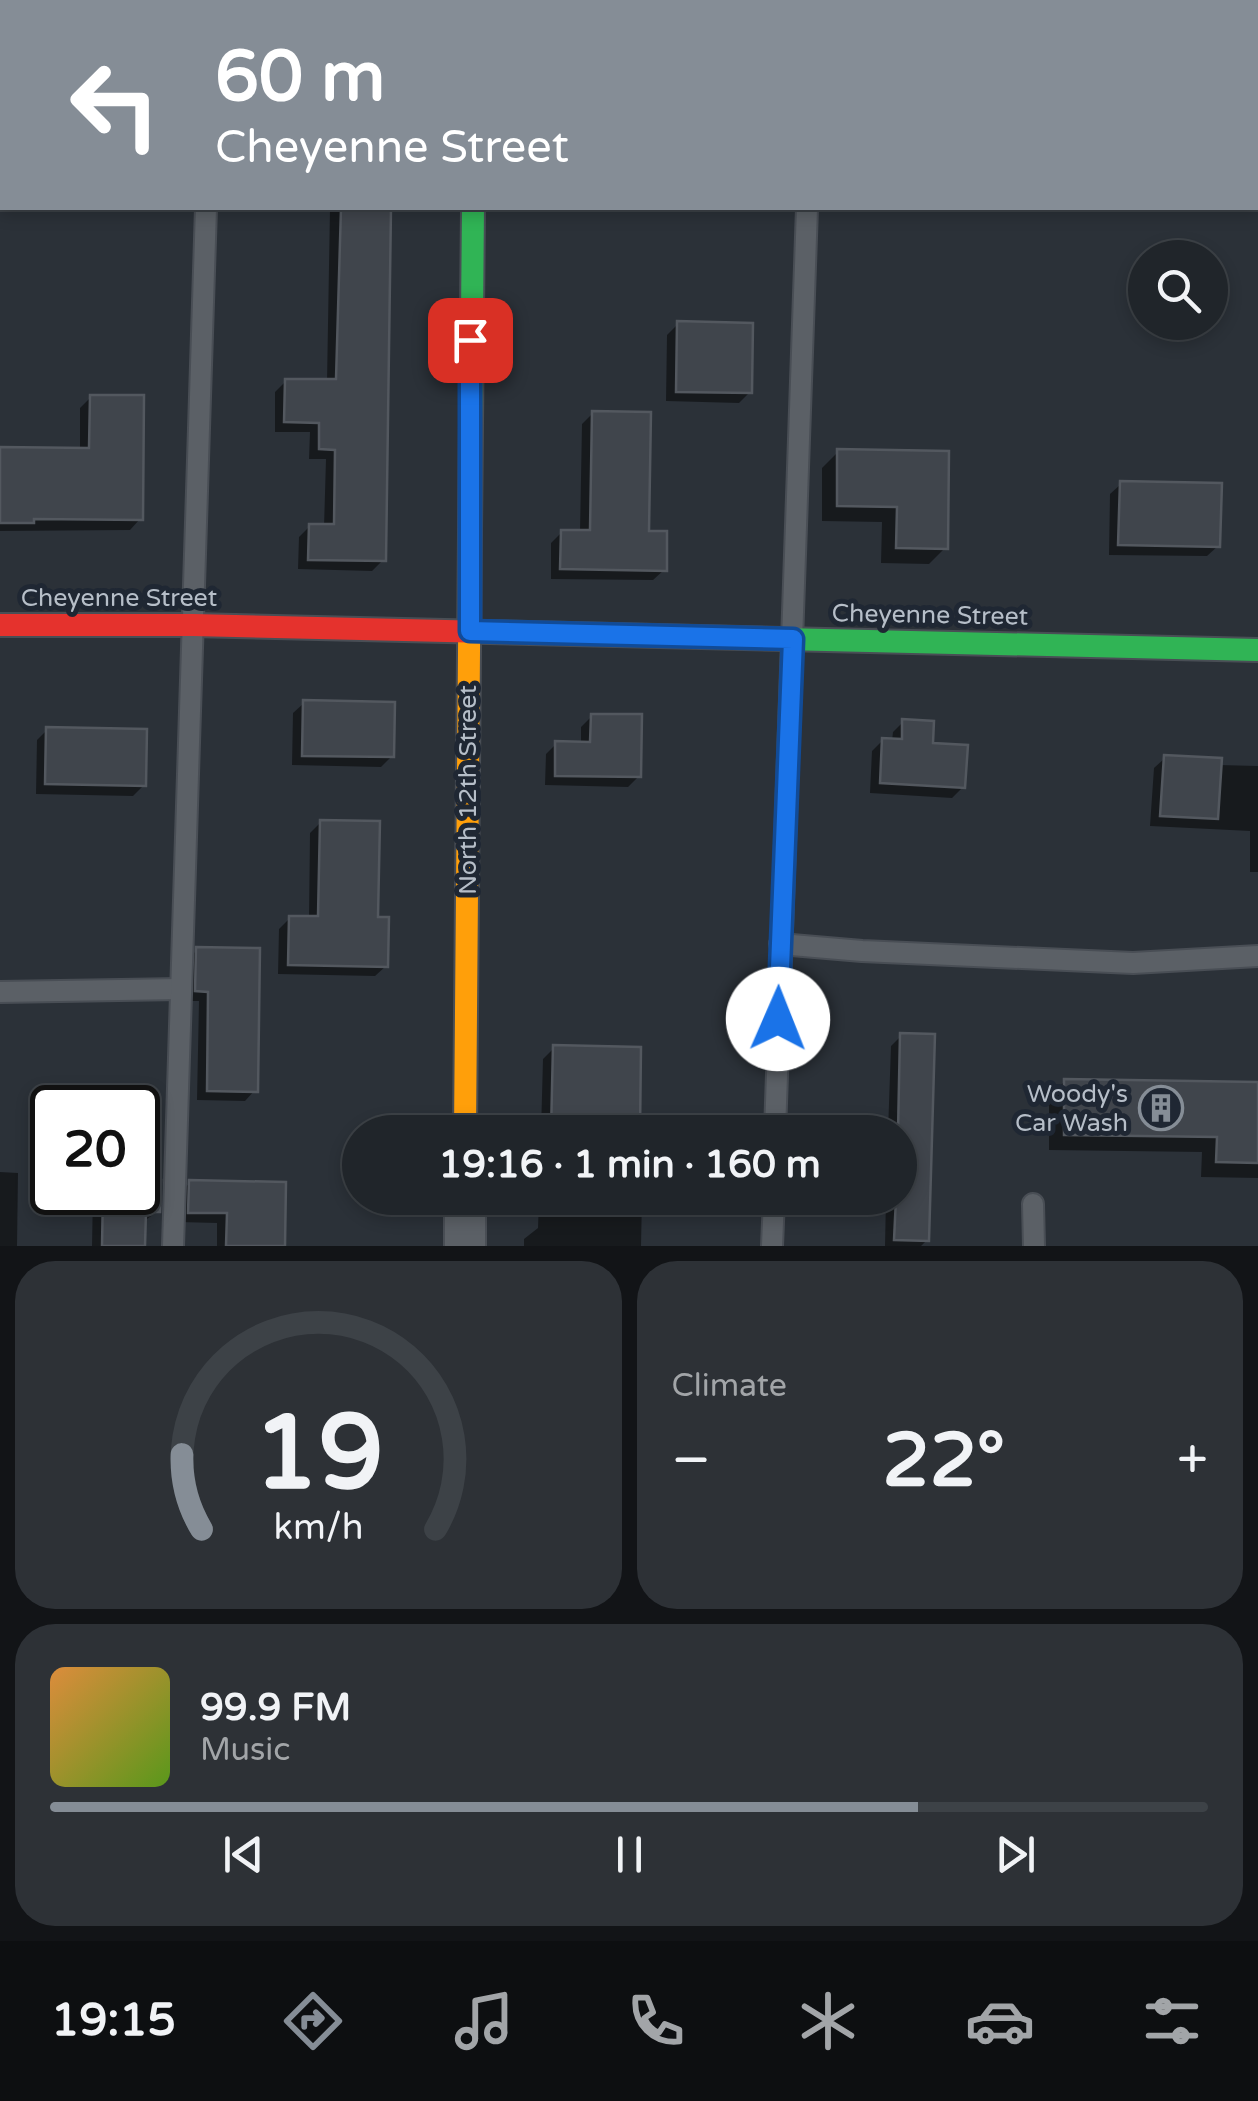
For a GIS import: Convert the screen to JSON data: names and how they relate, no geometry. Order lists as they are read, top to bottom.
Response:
{
  "streets": {
    "street": ["Cheyenne Street", "North 12th Street"]
  },
  "crossings": [
    ["Cheyenne Street", "North 12th Street"]
  ],
  "places": {
    "building": ["Woody's Car Wash"]
  },
  "page": {
    "turn": ["60 m", "Cheyenne Street"],
    "limit": "20",
    "trip": "19:16 · 1 min · 160 m",
    "tile": "Climate",
    "heat": ["−", "22°", "+"],
    "song": ["99.9 FM", "Music"],
    "tabs": "19:15",
    "gauge": ["19", "km/h"]
  }
}
